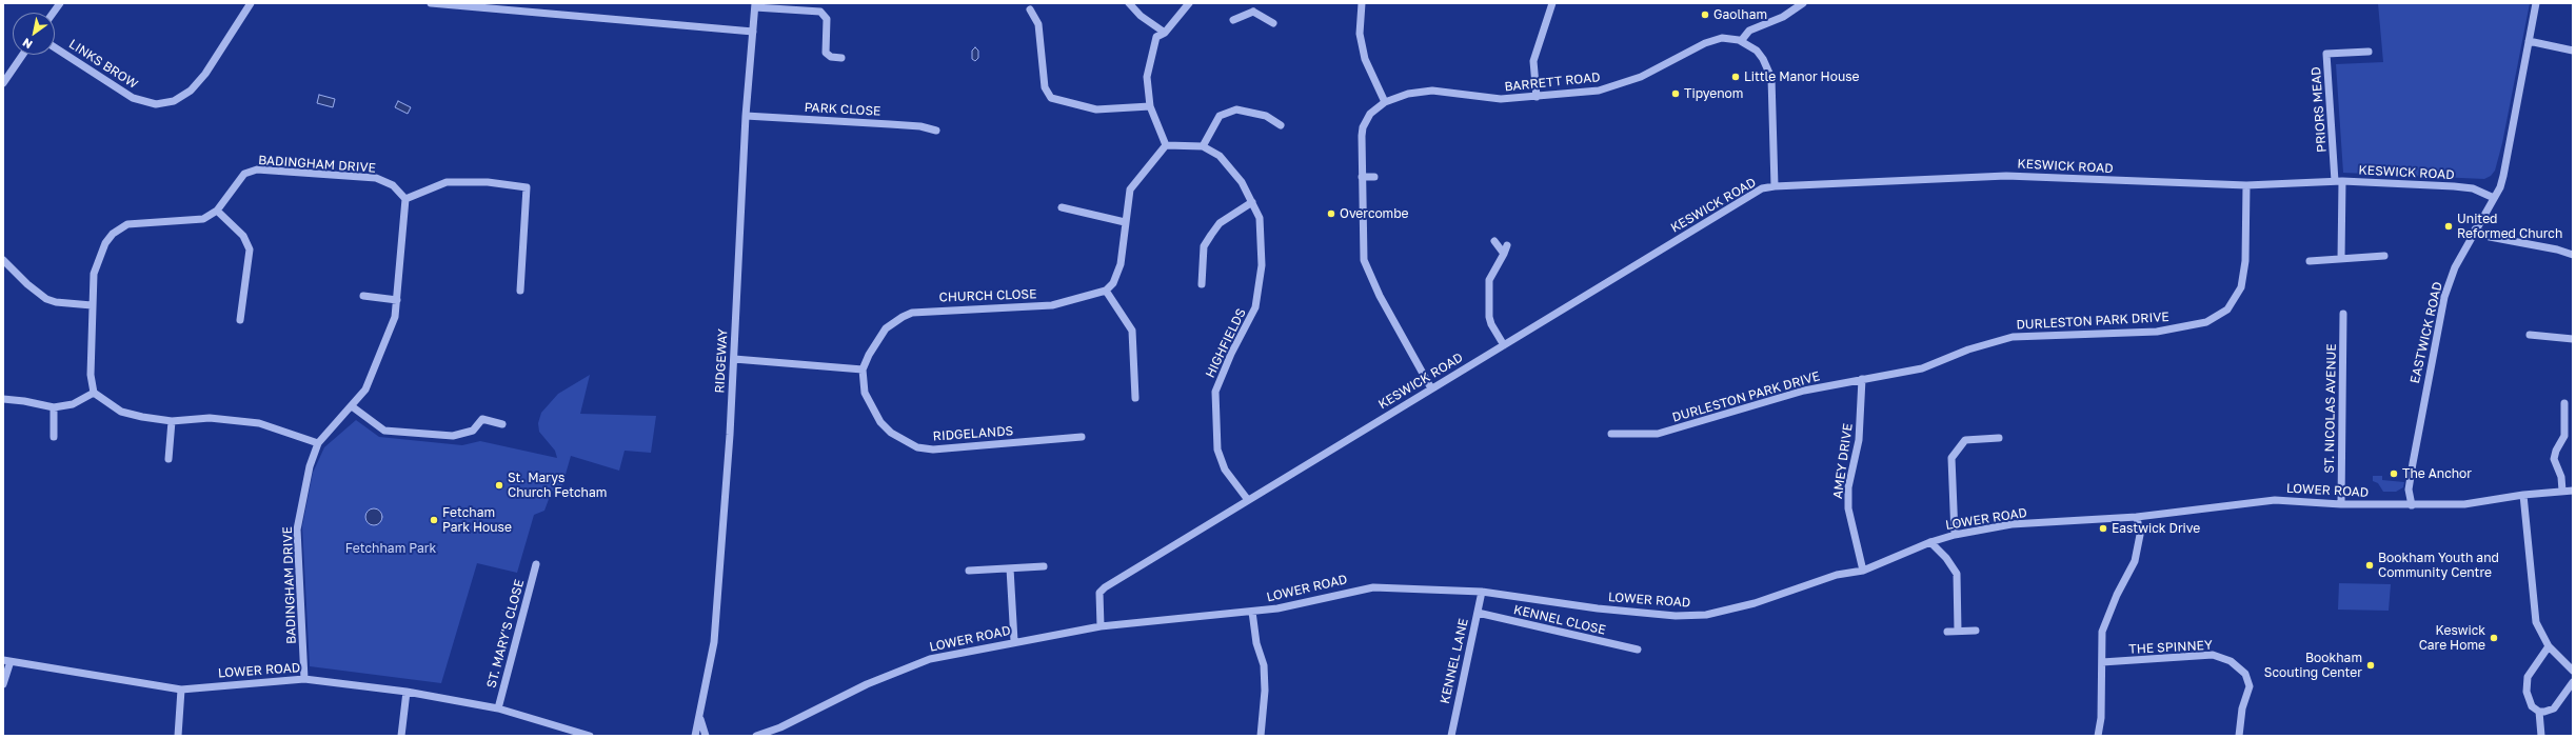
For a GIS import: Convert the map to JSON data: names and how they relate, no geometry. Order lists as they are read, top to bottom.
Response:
{
  "streets": {
    "street": [
      "LINKS BROW",
      "BARRETT ROAD",
      "PARK CLOSE",
      "PRIORS MEAD",
      "BADINGHAM DRIVE",
      "KESWICK ROAD",
      "CHURCH CLOSE",
      "DURLESTON PARK DRIVE",
      "EASTWICK ROAD",
      "HIGHFIELDS",
      "RIDGEWAY",
      "ST. NICOLAS AVENUE",
      "RIDGELANDS",
      "AMEY DRIVE",
      "LOWER ROAD",
      "KENNEL CLOSE",
      "ST. MARY'S CLOSE",
      "THE SPINNEY",
      "KENNEL LANE"
    ]
  },
  "crossings": [
    ["BARRETT ROAD", "KESWICK ROAD"],
    ["PARK CLOSE", "RIDGEWAY"],
    ["PRIORS MEAD", "KESWICK ROAD"],
    ["BADINGHAM DRIVE", "LOWER ROAD"],
    ["KESWICK ROAD", "DURLESTON PARK DRIVE"],
    ["KESWICK ROAD", "EASTWICK ROAD"],
    ["KESWICK ROAD", "HIGHFIELDS"],
    ["KESWICK ROAD", "LOWER ROAD"],
    ["CHURCH CLOSE", "RIDGELANDS"],
    ["DURLESTON PARK DRIVE", "AMEY DRIVE"],
    ["EASTWICK ROAD", "LOWER ROAD"],
    ["ST. NICOLAS AVENUE", "LOWER ROAD"],
    ["AMEY DRIVE", "LOWER ROAD"],
    ["LOWER ROAD", "ST. MARY'S CLOSE"],
    ["LOWER ROAD", "KENNEL LANE"],
    ["KENNEL CLOSE", "KENNEL LANE"]
  ],
  "parks": ["Fetchham Park"],
  "places": [
    "Gaolham",
    "Little Manor House",
    "Tipyenom",
    "Overcombe",
    "United Reformed Church",
    "The Anchor",
    "St. Marys Church Fetcham",
    "Fetcham Park House",
    "Eastwick Drive",
    "Bookham Youth and Community Centre",
    "Keswick Care Home",
    "Bookham Scouting Center"
  ],
  "north": "bottom left"
}
